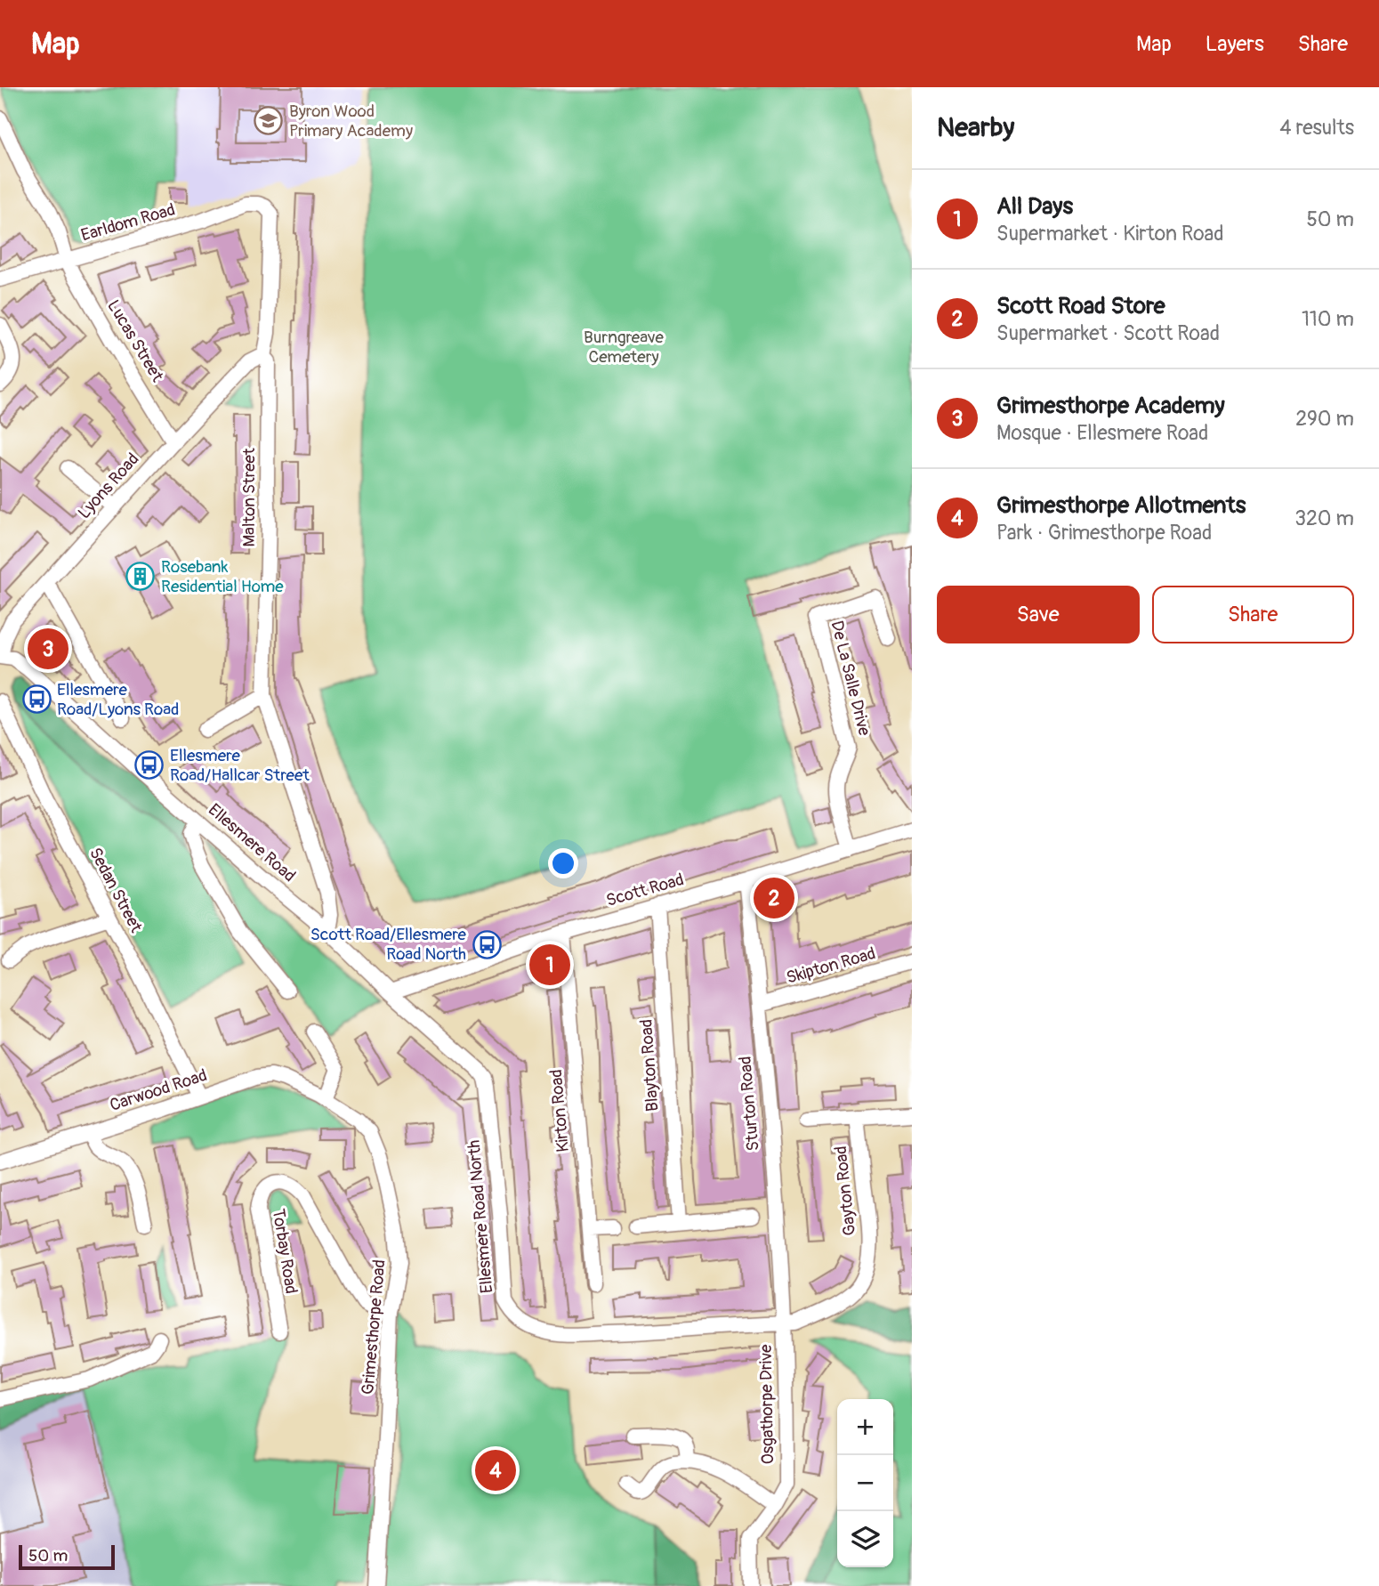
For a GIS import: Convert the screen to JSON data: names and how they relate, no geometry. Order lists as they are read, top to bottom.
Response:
{
  "streets": {
    "street": [
      "Earldom Road",
      "Lucas Street",
      "Lyons Road",
      "Malton Street",
      "De La Salle Drive",
      "Ellesmere Road",
      "Sedan Street",
      "Scott Road",
      "Skipton Road",
      "Blayton Road",
      "Carwood Road",
      "Sturton Road",
      "Kirton Road",
      "Gayton Road",
      "Ellesmere Road North",
      "Torbay Road",
      "Grimesthorpe Road",
      "Osgathorpe Drive"
    ]
  },
  "crossings": [
    ["Earldom Road", "Lucas Street"],
    ["Earldom Road", "Malton Street"],
    ["Lucas Street", "Lyons Road"],
    ["Lyons Road", "Malton Street"],
    ["Lyons Road", "Ellesmere Road"],
    ["Malton Street", "Ellesmere Road"],
    ["De La Salle Drive", "Scott Road"],
    ["Ellesmere Road", "Scott Road"],
    ["Ellesmere Road", "Ellesmere Road North"],
    ["Sedan Street", "Carwood Road"],
    ["Scott Road", "Blayton Road"],
    ["Scott Road", "Sturton Road"],
    ["Scott Road", "Kirton Road"],
    ["Scott Road", "Ellesmere Road North"],
    ["Skipton Road", "Sturton Road"],
    ["Carwood Road", "Grimesthorpe Road"],
    ["Sturton Road", "Gayton Road"],
    ["Sturton Road", "Ellesmere Road North"],
    ["Sturton Road", "Osgathorpe Drive"],
    ["Gayton Road", "Ellesmere Road North"],
    ["Gayton Road", "Osgathorpe Drive"],
    ["Ellesmere Road North", "Osgathorpe Drive"],
    ["Torbay Road", "Grimesthorpe Road"]
  ],
  "parks": ["Burngreave Cemetery"],
  "places": {
    "school or university": ["Byron Wood Primary Academy"],
    "building": ["Rosebank Residential Home"],
    "bus stop": ["Ellesmere Road/Lyons Road", "Ellesmere Road/Hallcar Street", "Scott Road/Ellesmere Road North"]
  },
  "scale_bar": "50 m",
  "page": {
    "header": "Map",
    "nav": ["Map", "Layers", "Share"],
    "heading": ["Nearby", "4 results"],
    "list": [
      {
        "mark": "1",
        "name": "All Days",
        "note": "Supermarket · Kirton Road",
        "value": "50 m"
      },
      {
        "mark": "2",
        "name": "Scott Road Store",
        "note": "Supermarket · Scott Road",
        "value": "110 m"
      },
      {
        "mark": "3",
        "name": "Grimesthorpe Academy",
        "note": "Mosque · Ellesmere Road",
        "value": "290 m"
      },
      {
        "mark": "4",
        "name": "Grimesthorpe Allotments",
        "note": "Park · Grimesthorpe Road",
        "value": "320 m"
      }
    ],
    "buttons": ["Save", "Share"],
    "pins": [
      "3",
      "2",
      "1",
      "4"
    ],
    "map_buttons": ["+", "−"],
    "scale": "50 m"
  }
}
